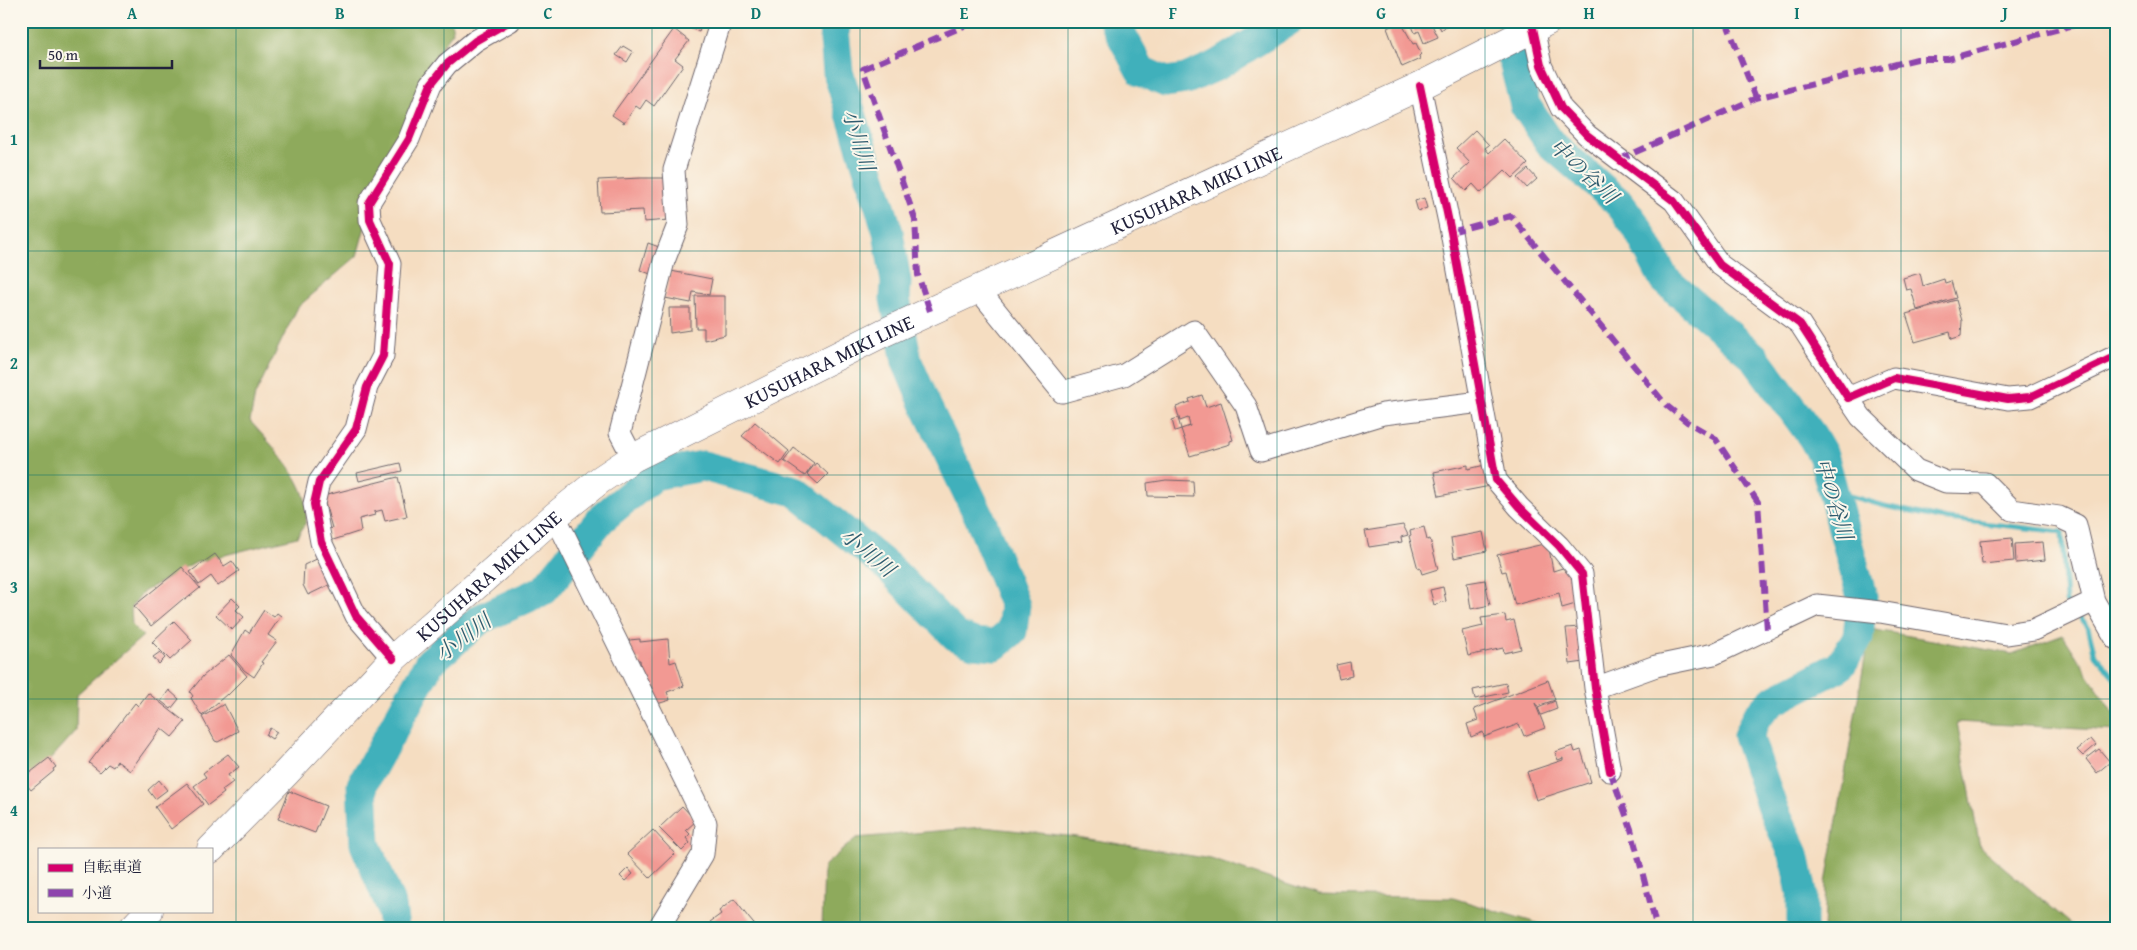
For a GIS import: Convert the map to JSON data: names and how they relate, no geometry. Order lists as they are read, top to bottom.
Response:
{
  "streets": {
    "main road": ["KUSUHARA MIKI LINE"]
  },
  "water": ["小川川", "中の谷川"],
  "legend": ["自転車道", "小道"],
  "scale_bar": "50 m",
  "grid": {
    "columns": [
      "A",
      "B",
      "C",
      "D",
      "E",
      "F",
      "G",
      "H",
      "I",
      "J"
    ],
    "rows": [
      "1",
      "2",
      "3",
      "4"
    ]
  }
}
